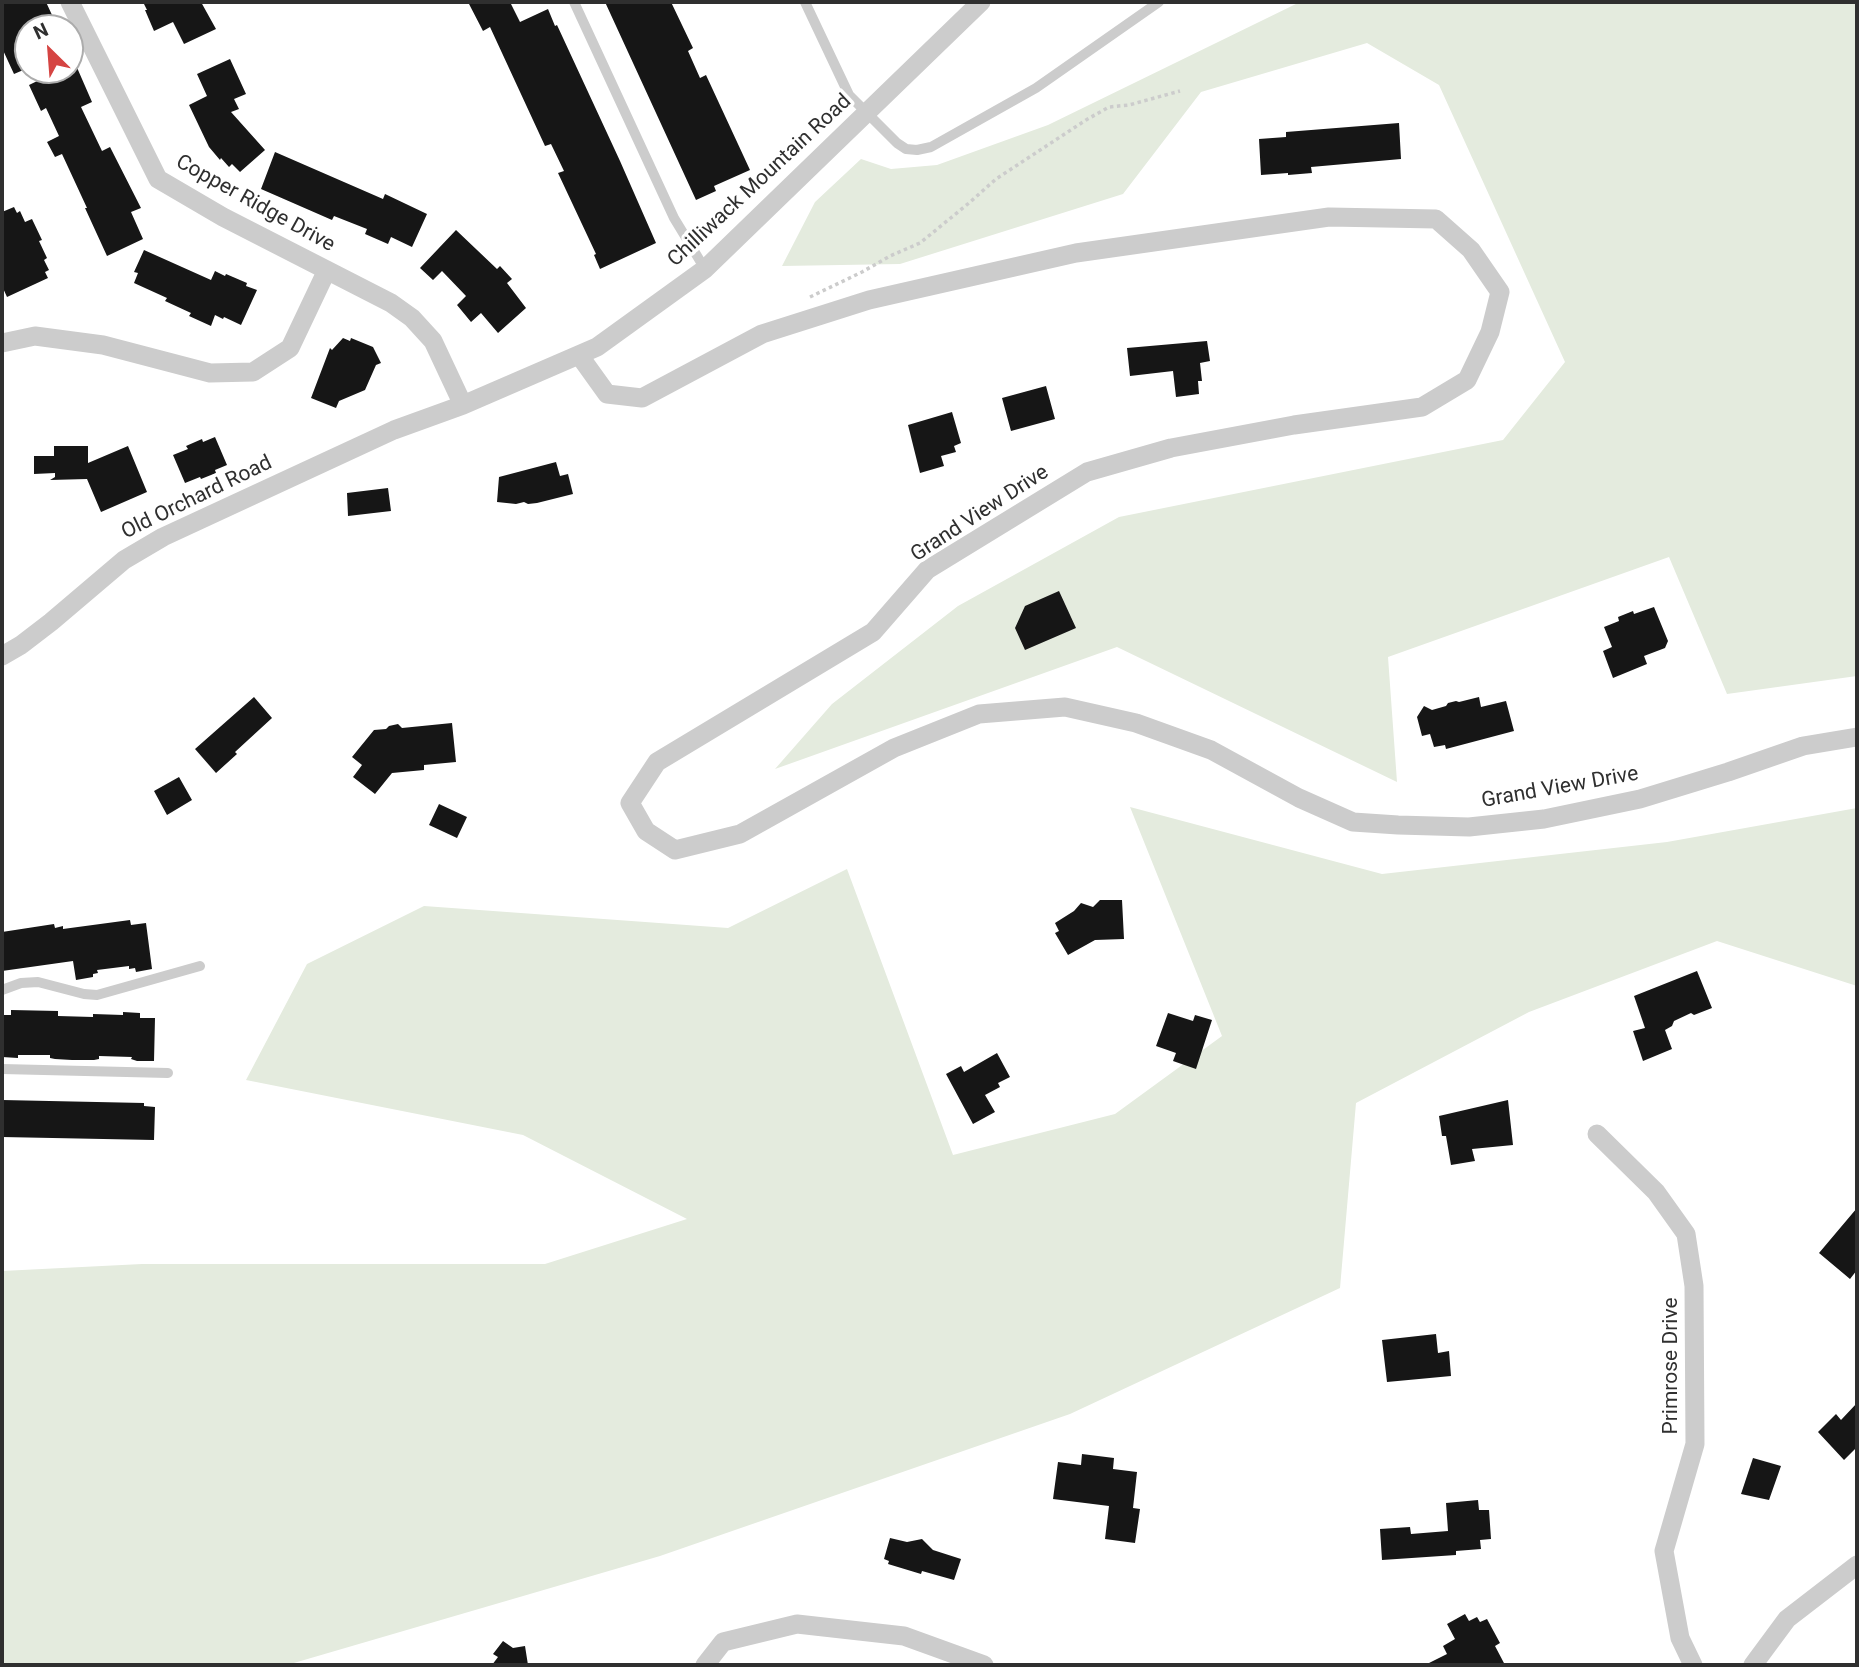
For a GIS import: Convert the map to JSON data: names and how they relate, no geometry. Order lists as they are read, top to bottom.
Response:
{
  "streets": {
    "street": [
      "Chilliwack Mountain Road",
      "Copper Ridge Drive",
      "Old Orchard Road",
      "Grand View Drive",
      "Primrose Drive"
    ]
  },
  "crossings": [
    ["Chilliwack Mountain Road", "Copper Ridge Drive"],
    ["Chilliwack Mountain Road", "Old Orchard Road"],
    ["Chilliwack Mountain Road", "Grand View Drive"]
  ],
  "north": "top left"
}
